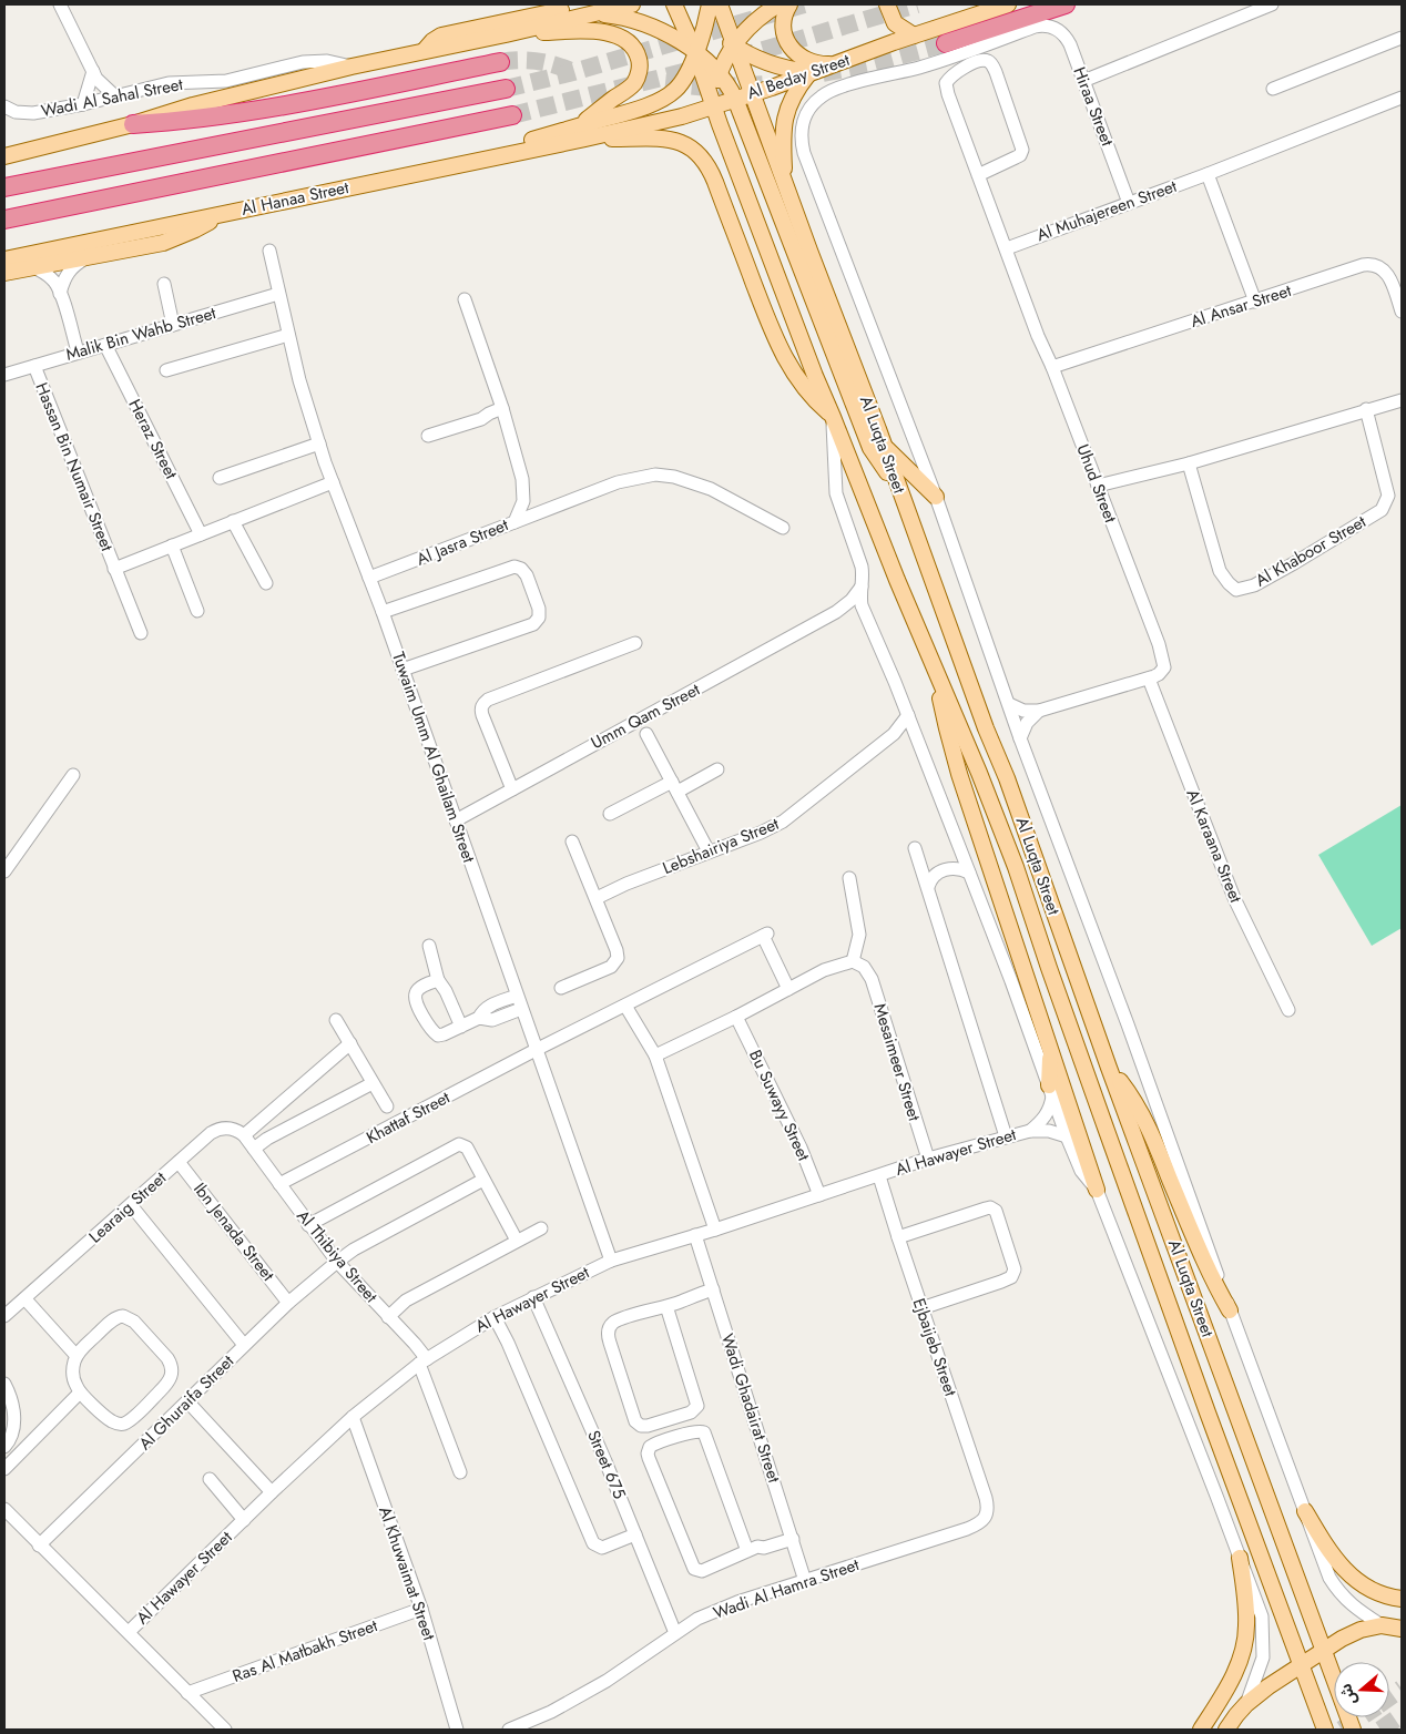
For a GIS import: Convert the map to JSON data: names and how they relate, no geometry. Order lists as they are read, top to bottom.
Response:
{
  "streets": {
    "main road": ["Al Beday Street", "Al Hanaa Street", "Al Luqta Street"],
    "street": [
      "Wadi Al Sahal Street",
      "Hiraa Street",
      "Al Muhajereen Street",
      "Al Ansar Street",
      "Malik Bin Wahb Street",
      "Heraz Street",
      "Hassan Bin Numair Street",
      "Uhud Street",
      "Al Jasra Street",
      "Al Khaboor Street",
      "Umm Qam Street",
      "Tuwaim Umm Al Ghailam Street",
      "Lebshairiya Street",
      "Al Karaana Street",
      "Mesaimeer Street",
      "Bu Suwayy Street",
      "Khattaf Street",
      "Al Hawayer Street",
      "Learaig Street",
      "Ibn Jenada Street",
      "Al Thibiya Street",
      "Ejbaijeb Street",
      "Al Ghuraifa Street",
      "Wadi Ghadairat Street",
      "Street 675",
      "Al Khuwaimat Street",
      "Wadi Al Hamra Street",
      "Ras Al Matbakh Street"
    ]
  },
  "crossings": [
    ["Al Beday Street", "Hiraa Street"],
    ["Al Beday Street", "Al Hanaa Street"],
    ["Al Beday Street", "Al Luqta Street"],
    ["Hiraa Street", "Al Muhajereen Street"],
    ["Al Muhajereen Street", "Uhud Street"],
    ["Al Ansar Street", "Uhud Street"],
    ["Malik Bin Wahb Street", "Heraz Street"],
    ["Malik Bin Wahb Street", "Hassan Bin Numair Street"],
    ["Malik Bin Wahb Street", "Tuwaim Umm Al Ghailam Street"],
    ["Heraz Street", "Hassan Bin Numair Street"],
    ["Al Luqta Street", "Umm Qam Street"],
    ["Al Luqta Street", "Lebshairiya Street"],
    ["Al Luqta Street", "Al Hawayer Street"],
    ["Hassan Bin Numair Street", "Tuwaim Umm Al Ghailam Street"],
    ["Uhud Street", "Al Karaana Street"],
    ["Al Jasra Street", "Tuwaim Umm Al Ghailam Street"],
    ["Umm Qam Street", "Tuwaim Umm Al Ghailam Street"],
    ["Tuwaim Umm Al Ghailam Street", "Khattaf Street"],
    ["Tuwaim Umm Al Ghailam Street", "Al Hawayer Street"],
    ["Mesaimeer Street", "Al Hawayer Street"],
    ["Bu Suwayy Street", "Al Hawayer Street"],
    ["Khattaf Street", "Al Thibiya Street"],
    ["Al Hawayer Street", "Al Thibiya Street"],
    ["Al Hawayer Street", "Ejbaijeb Street"],
    ["Al Hawayer Street", "Wadi Ghadairat Street"],
    ["Al Hawayer Street", "Street 675"],
    ["Al Hawayer Street", "Al Khuwaimat Street"],
    ["Learaig Street", "Ibn Jenada Street"],
    ["Ibn Jenada Street", "Al Ghuraifa Street"],
    ["Al Thibiya Street", "Al Ghuraifa Street"],
    ["Ejbaijeb Street", "Wadi Al Hamra Street"],
    ["Wadi Ghadairat Street", "Wadi Al Hamra Street"],
    ["Street 675", "Wadi Al Hamra Street"],
    ["Al Khuwaimat Street", "Ras Al Matbakh Street"]
  ],
  "north": "left"
}
